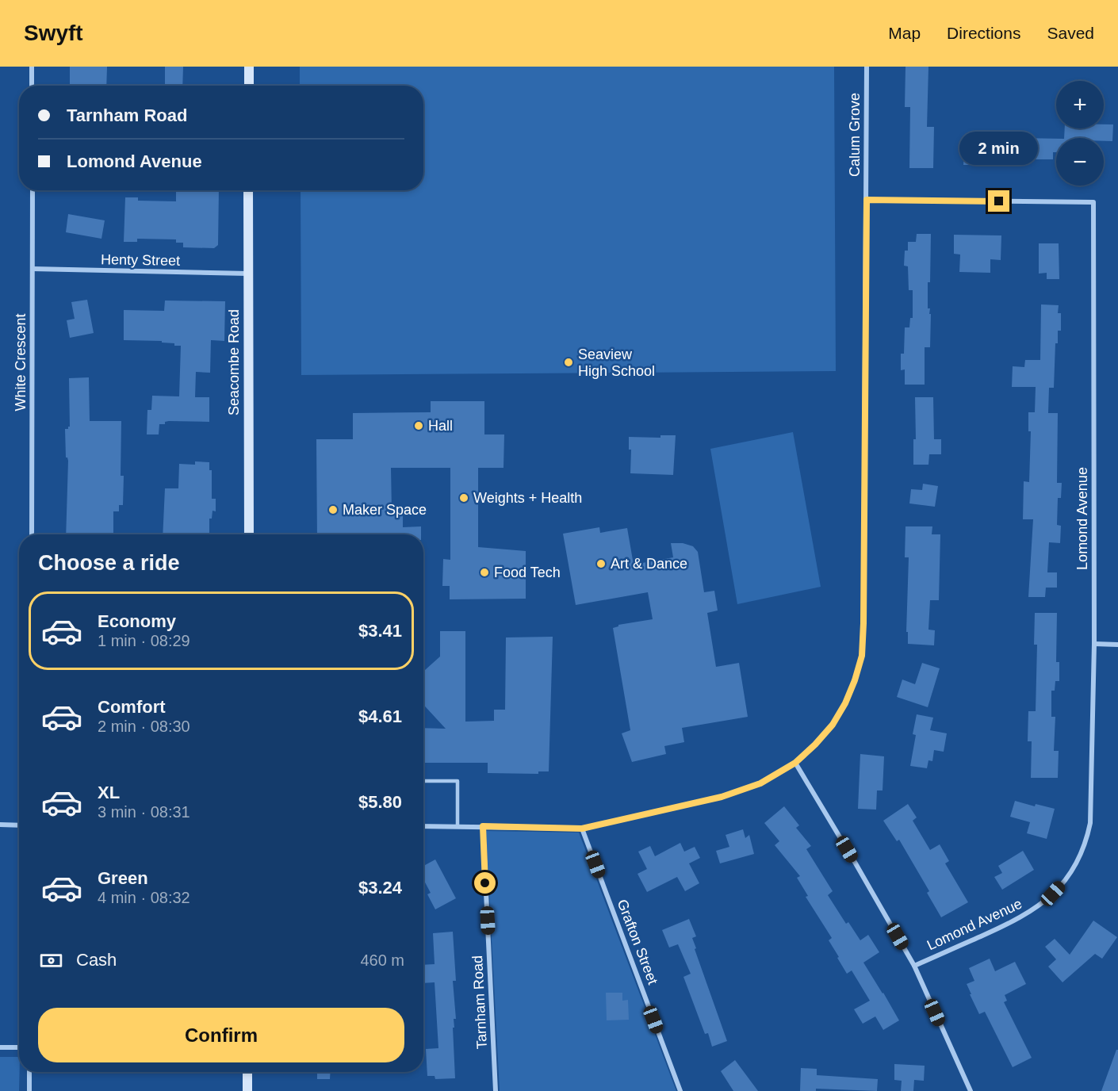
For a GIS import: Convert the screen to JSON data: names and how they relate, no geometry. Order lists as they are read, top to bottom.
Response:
{
  "streets": {
    "main road": ["Seacombe Road"],
    "street": [
      "Calum Grove",
      "Henty Street",
      "White Crescent",
      "Lomond Avenue",
      "Grafton Street",
      "Tarnham Road"
    ]
  },
  "crossings": [
    ["Calum Grove", "Lomond Avenue"],
    ["Calum Grove", "Grafton Street"],
    ["Calum Grove", "Tarnham Road"],
    ["Henty Street", "White Crescent"],
    ["Henty Street", "Seacombe Road"]
  ],
  "places": [
    "Seaview High School",
    "Hall",
    "Weights + Health",
    "Maker Space",
    "Art & Dance",
    "Food Tech"
  ],
  "page": {
    "header": "Swyft",
    "nav": ["Map", "Directions", "Saved"],
    "map_buttons": ["+", "−"],
    "banner": ["Tarnham Road", "Lomond Avenue"],
    "bubble": "2 min",
    "heading": "Choose a ride",
    "list": [
      {
        "name": "Economy",
        "note": "1 min · 08:29",
        "value": "$3.41"
      },
      {
        "name": "Comfort",
        "note": "2 min · 08:30",
        "value": "$4.61"
      },
      {
        "name": "XL",
        "note": "3 min · 08:31",
        "value": "$5.80"
      },
      {
        "name": "Green",
        "note": "4 min · 08:32",
        "value": "$3.24"
      }
    ],
    "pay": ["Cash", "460 m"],
    "buttons": "Confirm"
  }
}
